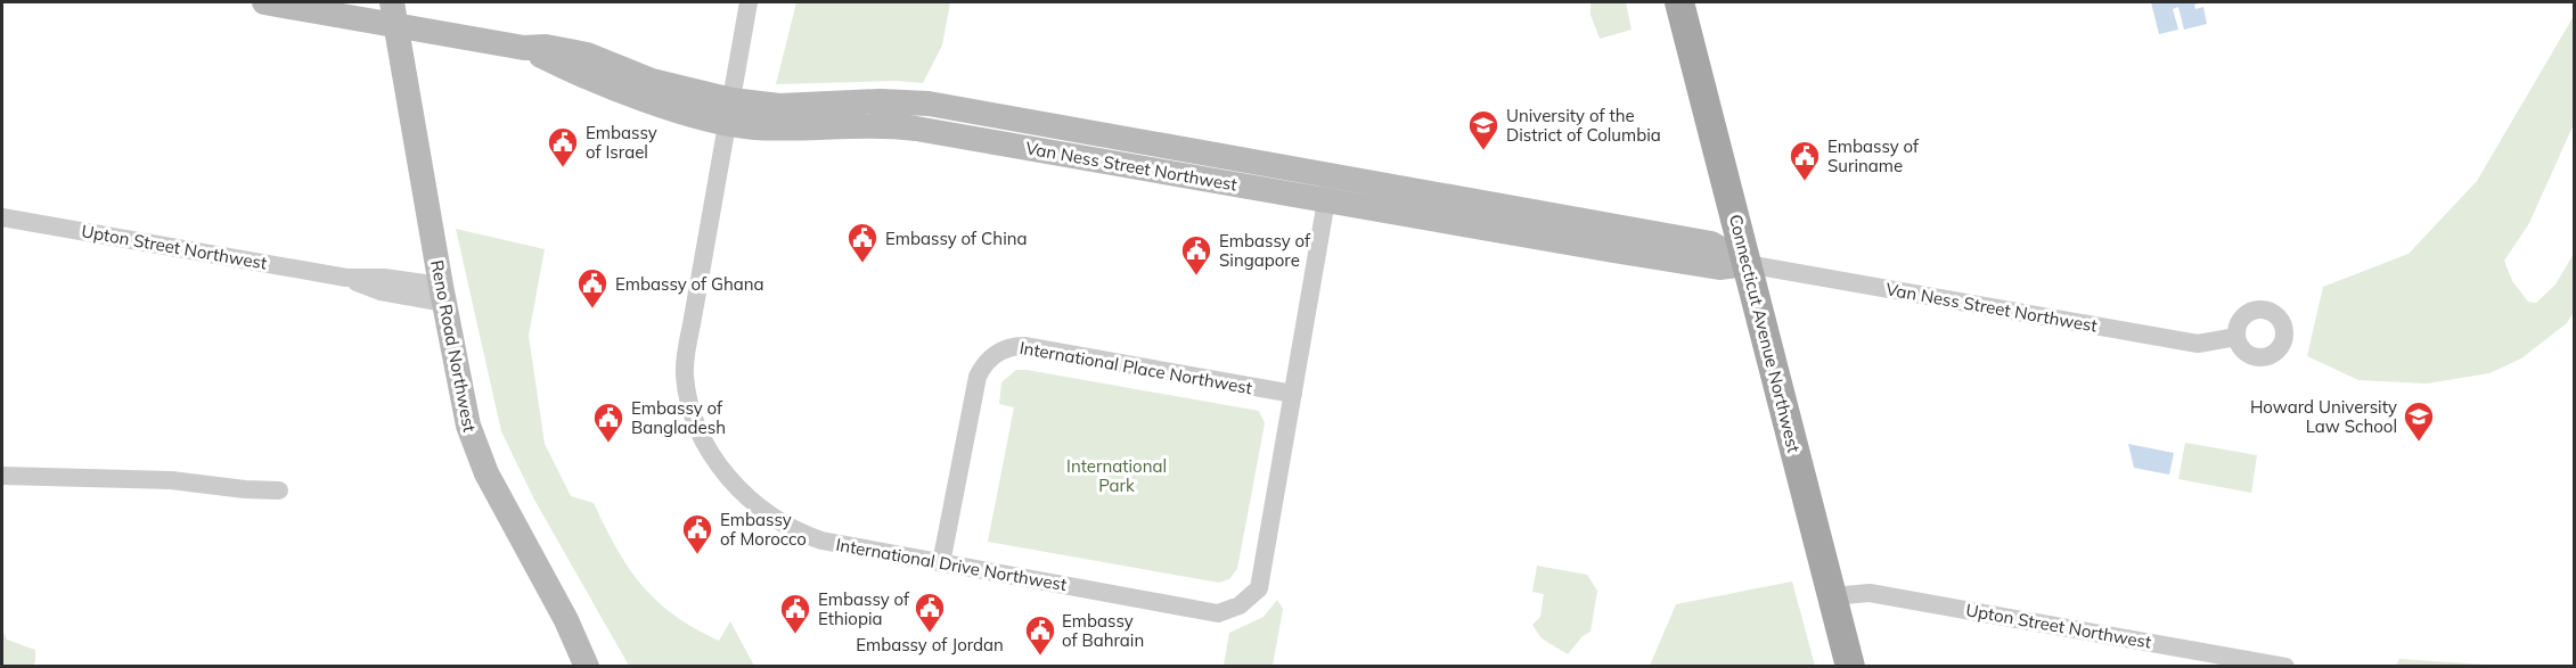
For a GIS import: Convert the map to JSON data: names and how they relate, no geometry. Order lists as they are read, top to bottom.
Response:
{
  "streets": {
    "main road": ["Van Ness Street Northwest", "Connecticut Avenue Northwest", "Reno Road Northwest"],
    "street": ["Upton Street Northwest", "International Place Northwest", "International Drive Northwest"]
  },
  "crossings": [
    ["Van Ness Street Northwest", "Connecticut Avenue Northwest"],
    ["Van Ness Street Northwest", "Reno Road Northwest"],
    ["Van Ness Street Northwest", "International Drive Northwest"],
    ["Upton Street Northwest", "Connecticut Avenue Northwest"],
    ["Upton Street Northwest", "Reno Road Northwest"],
    ["International Place Northwest", "International Drive Northwest"]
  ],
  "parks": ["International Park"],
  "places": {
    "school or university": ["University of the District of Columbia", "Howard University Law School"],
    "public building": [
      "Embassy of Israel",
      "Embassy of Suriname",
      "Embassy of China",
      "Embassy of Singapore",
      "Embassy of Ghana",
      "Embassy of Bangladesh",
      "Embassy of Morocco",
      "Embassy of Jordan",
      "Embassy of Ethiopia",
      "Embassy of Bahrain"
    ]
  }
}
